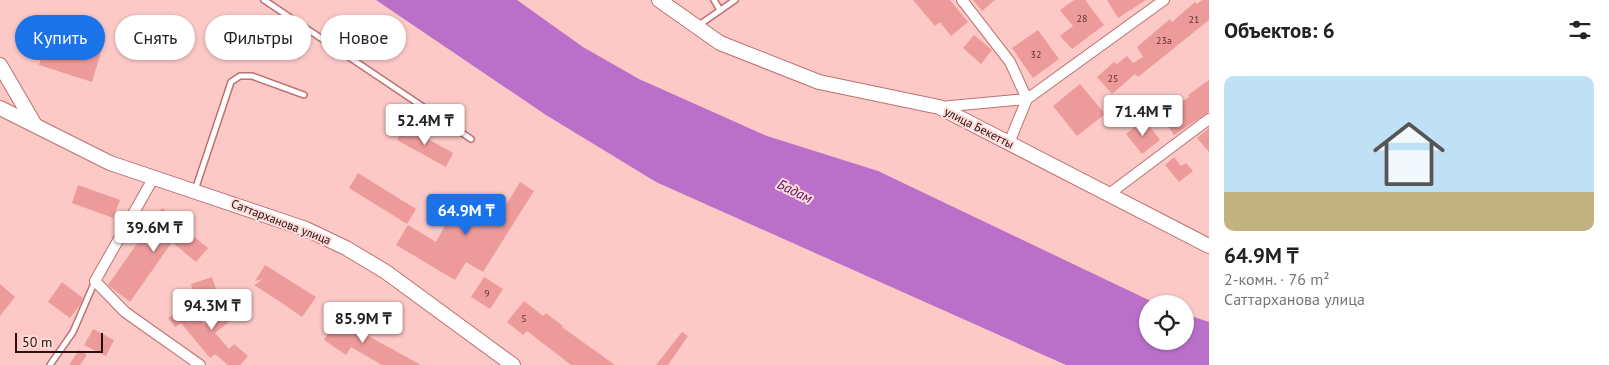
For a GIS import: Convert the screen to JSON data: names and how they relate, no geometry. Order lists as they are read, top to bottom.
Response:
{
  "streets": {
    "street": ["улица Бекетты", "Саттарханова улица"]
  },
  "water": ["Бадам"],
  "house_numbers": [
    "28",
    "21",
    "23а",
    "32",
    "25",
    "9",
    "5"
  ],
  "scale_bar": "50 m",
  "page": {
    "heading": "Объектов: 6",
    "chip": [
      "Купить",
      "Снять",
      "Фильтры",
      "Новое"
    ],
    "list": [
      {
        "name": "64.9M ₸",
        "note": "2-комн. · 76 m² · Саттарханова улица"
      }
    ],
    "price": [
      "71.4M ₸",
      "52.4M ₸",
      "64.9M ₸",
      "39.6M ₸",
      "94.3M ₸",
      "85.9M ₸"
    ],
    "scale": "50 m"
  }
}
